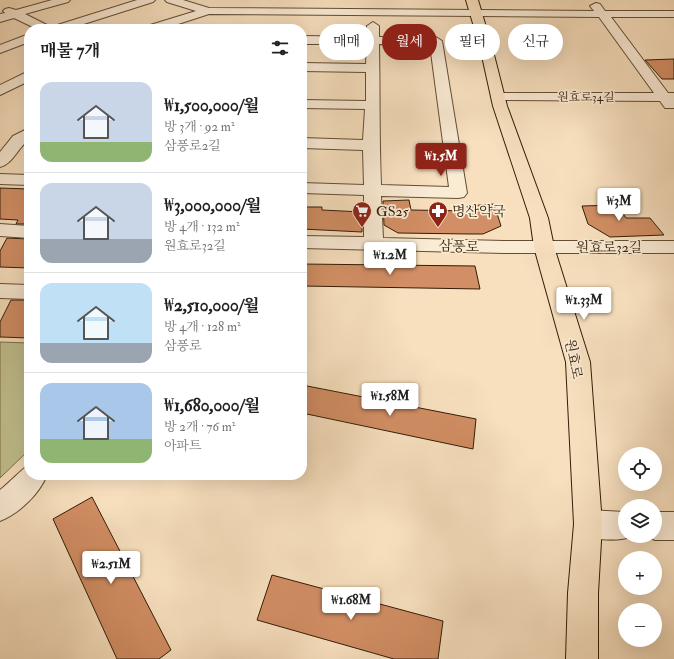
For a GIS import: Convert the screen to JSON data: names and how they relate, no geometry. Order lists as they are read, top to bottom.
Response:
{
  "streets": {
    "main road": ["원효로"],
    "street": ["원효로34길", "삼풍로", "원효로32길"]
  },
  "crossings": [
    ["원효로34길", "원효로"],
    ["삼풍로", "원효로32길"],
    ["삼풍로", "원효로"],
    ["원효로32길", "원효로"]
  ],
  "places": {
    "supermarket": ["GS25"],
    "pharmacy": ["명산약국"]
  },
  "page": {
    "chip": [
      "매매",
      "월세",
      "필터",
      "신규"
    ],
    "heading": "매물 7개",
    "list": [
      {
        "name": "₩1,500,000/월",
        "note": "방 3개 · 92 m² · 삼풍로2길"
      },
      {
        "name": "₩3,000,000/월",
        "note": "방 4개 · 132 m² · 원효로32길"
      },
      {
        "name": "₩2,510,000/월",
        "note": "방 4개 · 128 m² · 삼풍로"
      },
      {
        "name": "₩1,680,000/월",
        "note": "방 2개 · 76 m² · 아파트"
      }
    ],
    "price": [
      "₩1.5M",
      "₩3M",
      "₩1.2M",
      "₩1.33M",
      "₩1.58M",
      "₩2.51M",
      "₩1.68M"
    ],
    "map_buttons": ["+", "−"]
  }
}
